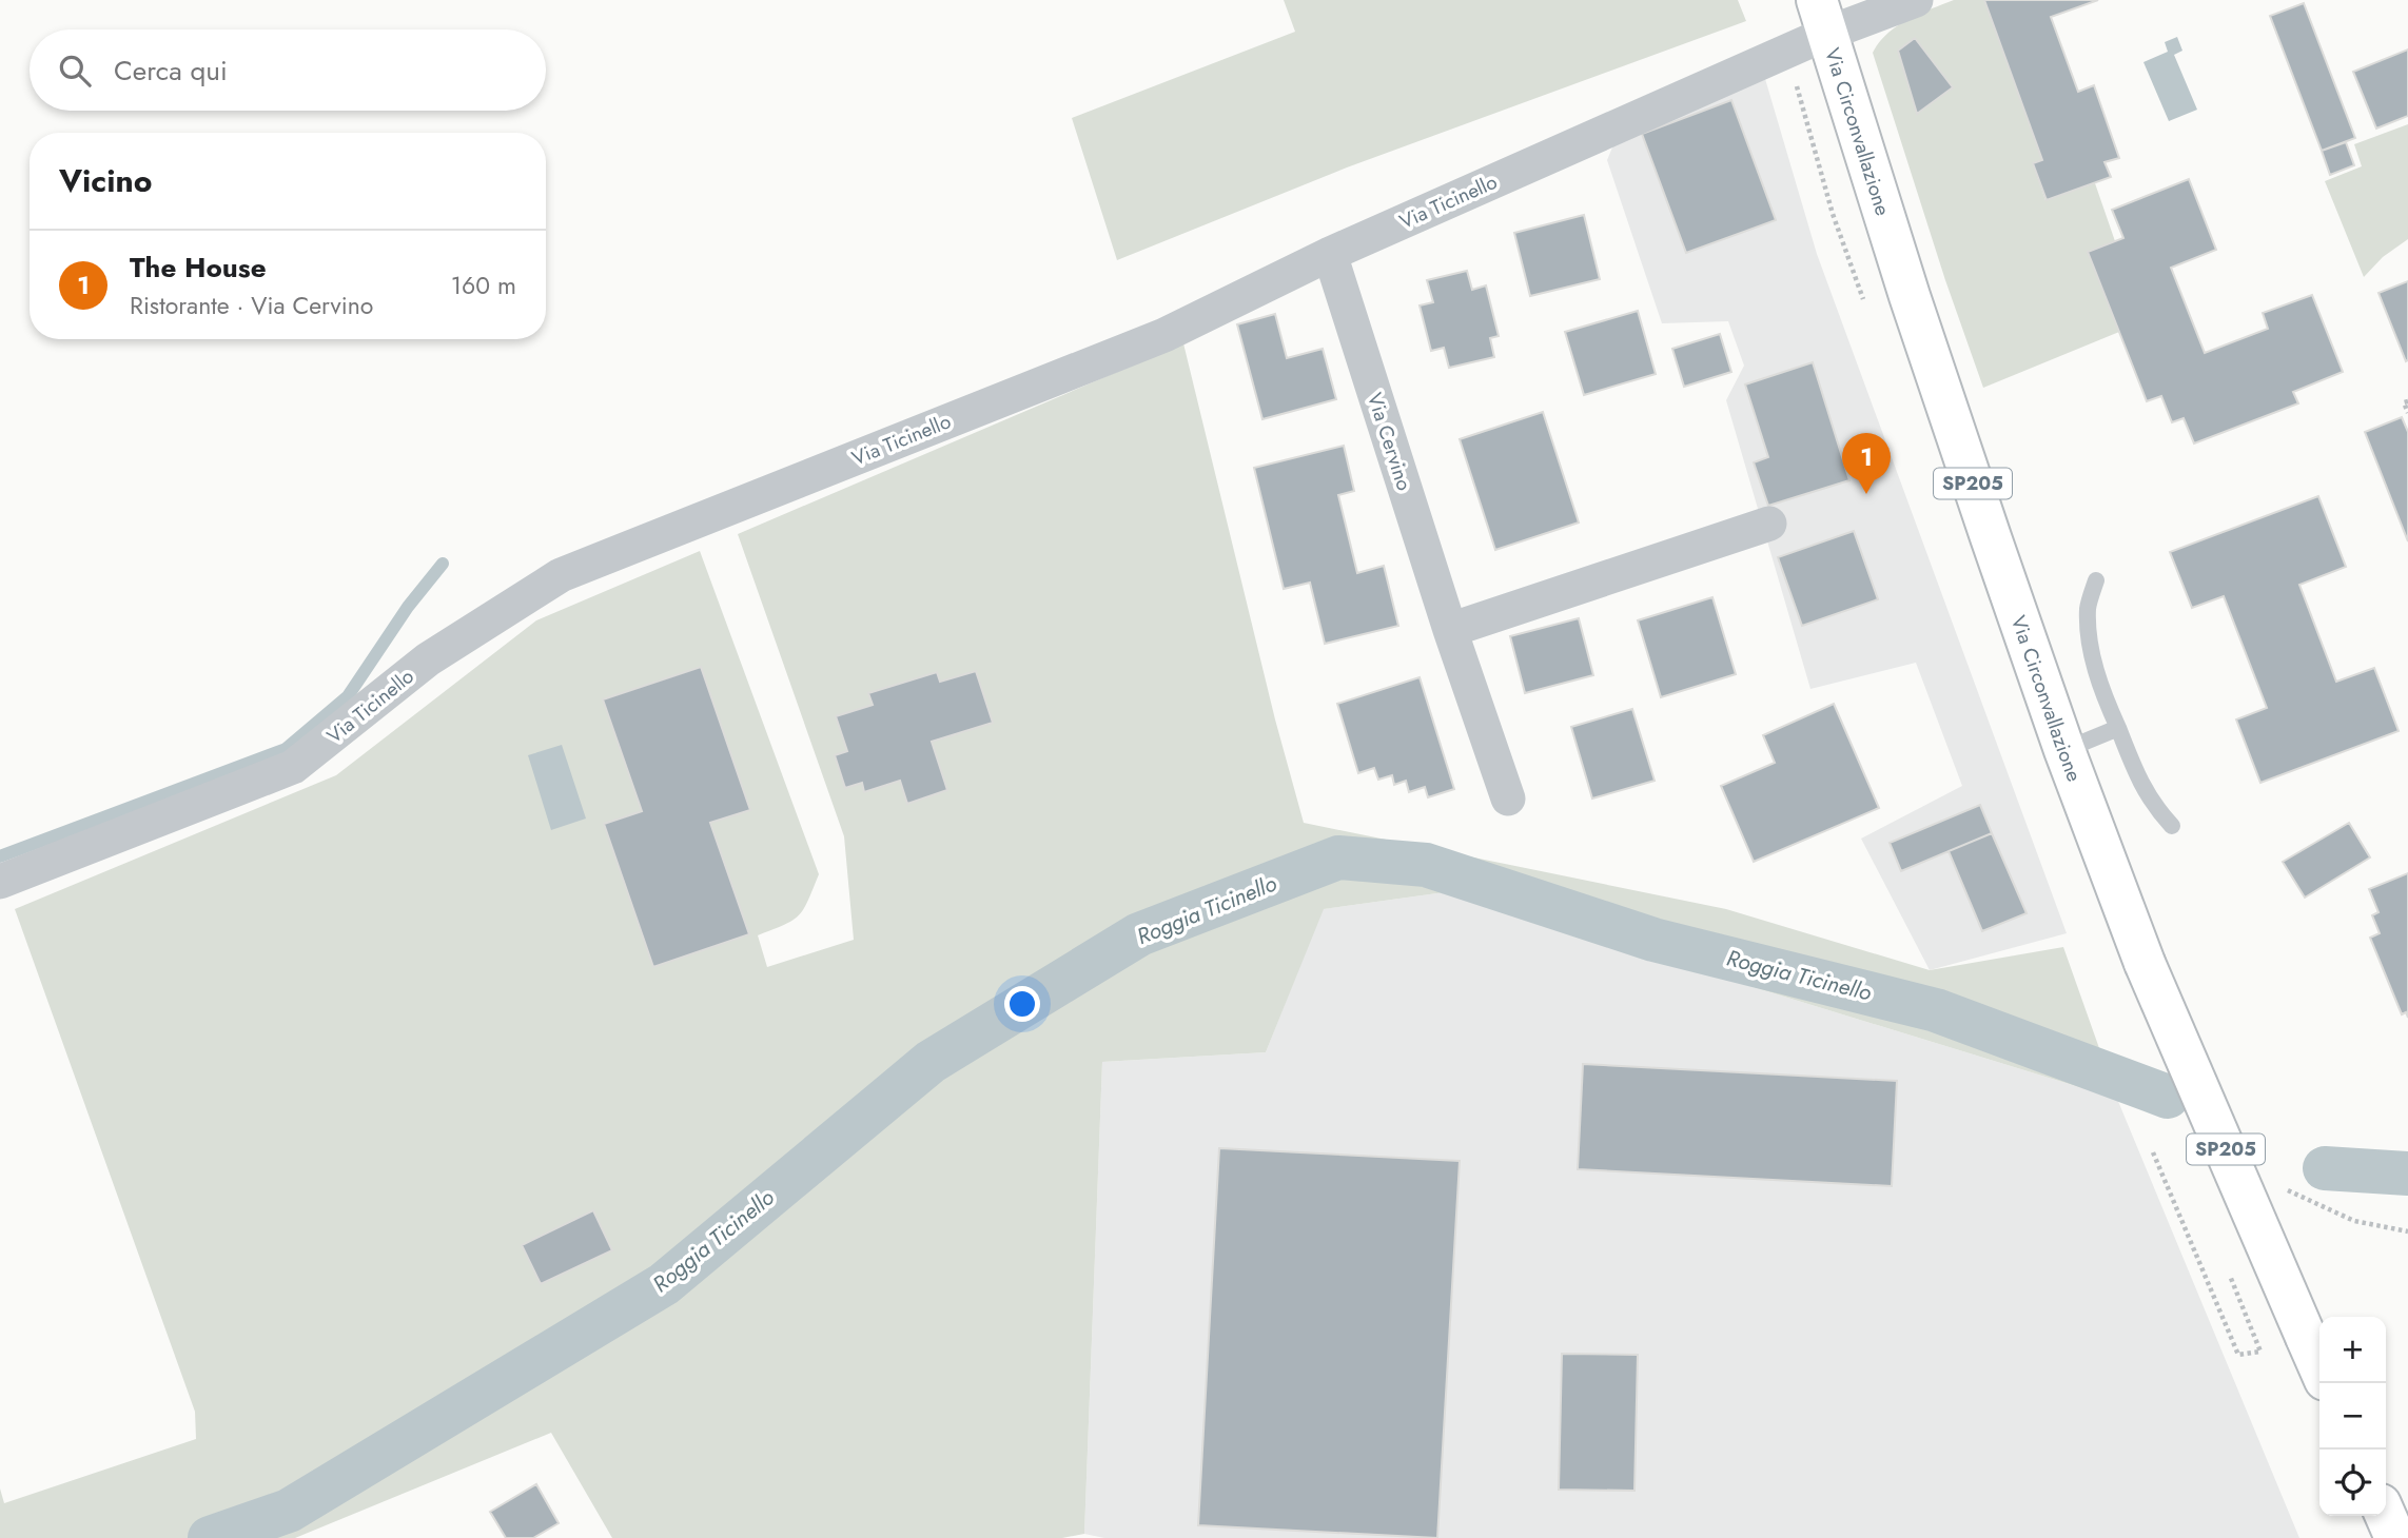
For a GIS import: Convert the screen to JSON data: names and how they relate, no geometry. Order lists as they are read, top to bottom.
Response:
{
  "streets": {
    "main road": ["Via Circonvallazione", "SP205"],
    "street": ["Via Ticinello", "Via Cervino"]
  },
  "crossings": [
    ["Via Circonvallazione", "Via Ticinello"],
    ["Via Ticinello", "Via Cervino"]
  ],
  "water": ["Roggia Ticinello"],
  "page": {
    "search": "Cerca qui",
    "heading": "Vicino",
    "list": [
      {
        "mark": "1",
        "name": "The House",
        "note": "Ristorante · Via Cervino",
        "value": "160 m"
      }
    ],
    "pins": "1",
    "map_buttons": ["+", "−"]
  }
}
